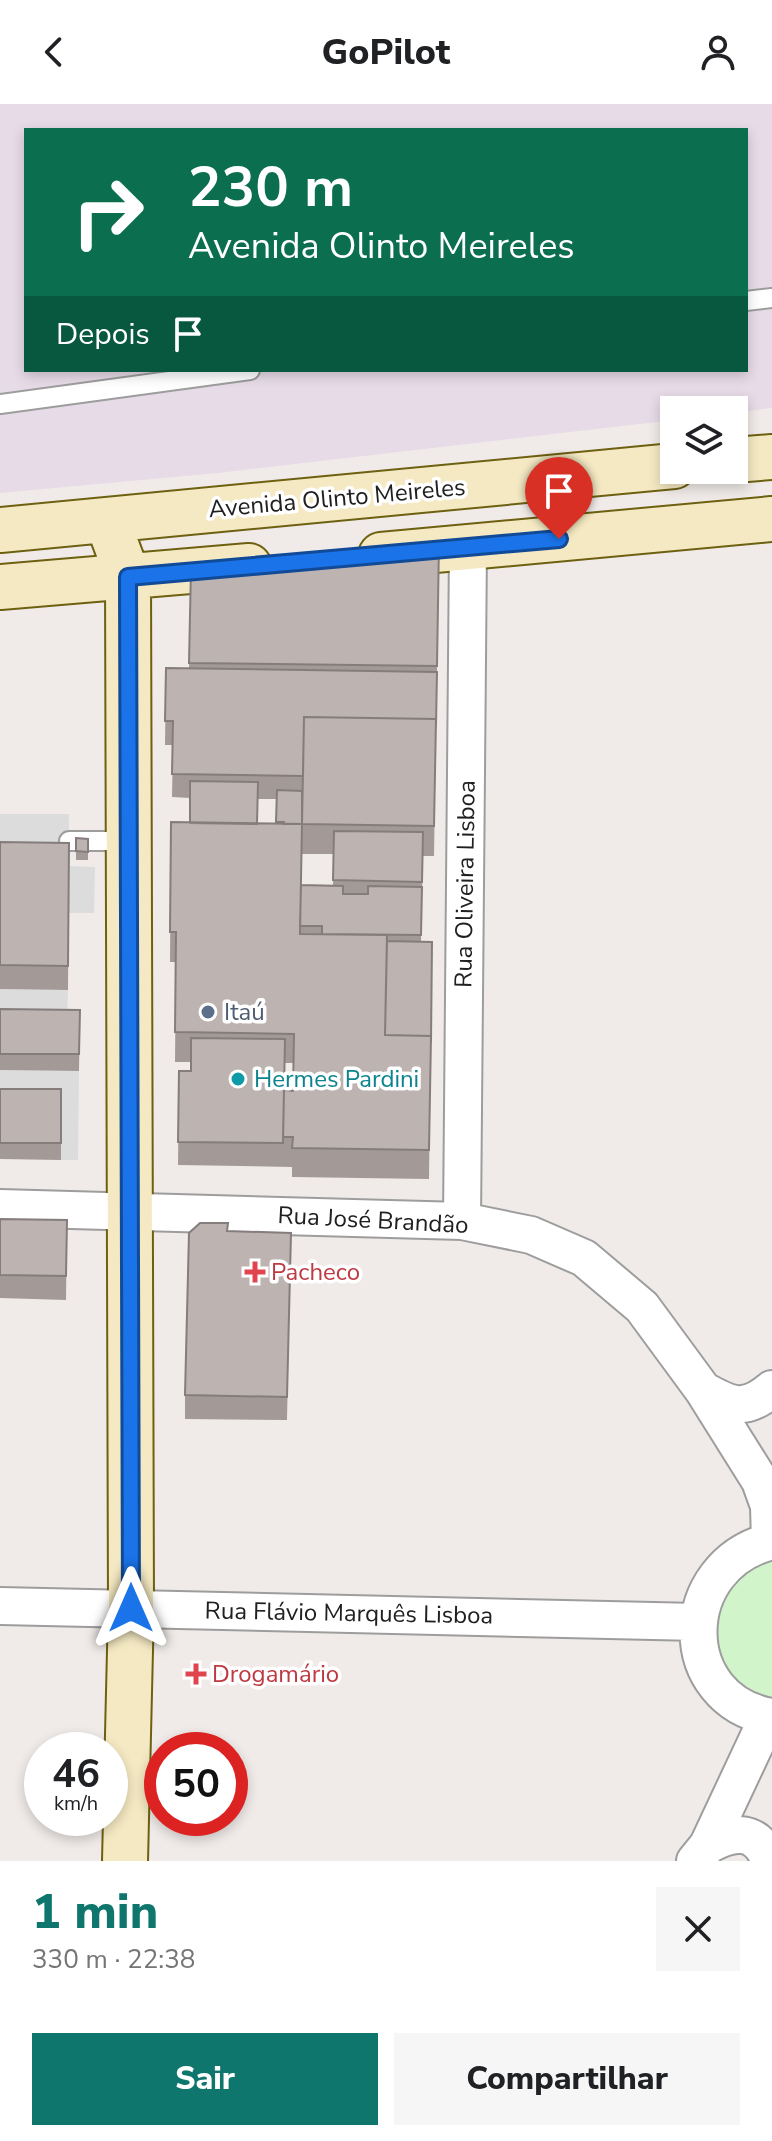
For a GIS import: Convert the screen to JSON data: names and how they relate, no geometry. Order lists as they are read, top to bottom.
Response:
{
  "streets": {
    "main road": ["Avenida Olinto Meireles"],
    "street": ["Rua Oliveira Lisboa", "Rua José Brandão", "Rua Flávio Marquês Lisboa"]
  },
  "crossings": [
    ["Rua Oliveira Lisboa", "Rua José Brandão"]
  ],
  "places": {
    "other": ["Itaú", "Hermes Pardini"],
    "health": ["Pacheco", "Drogamário"]
  },
  "page": {
    "header": "GoPilot",
    "turn": ["230 m", "Avenida Olinto Meireles"],
    "then": "Depois",
    "speed": "46 km/h",
    "limit": "50",
    "heading": ["1 min", "330 m · 22:38"],
    "buttons": ["Sair", "Compartilhar"]
  }
}
